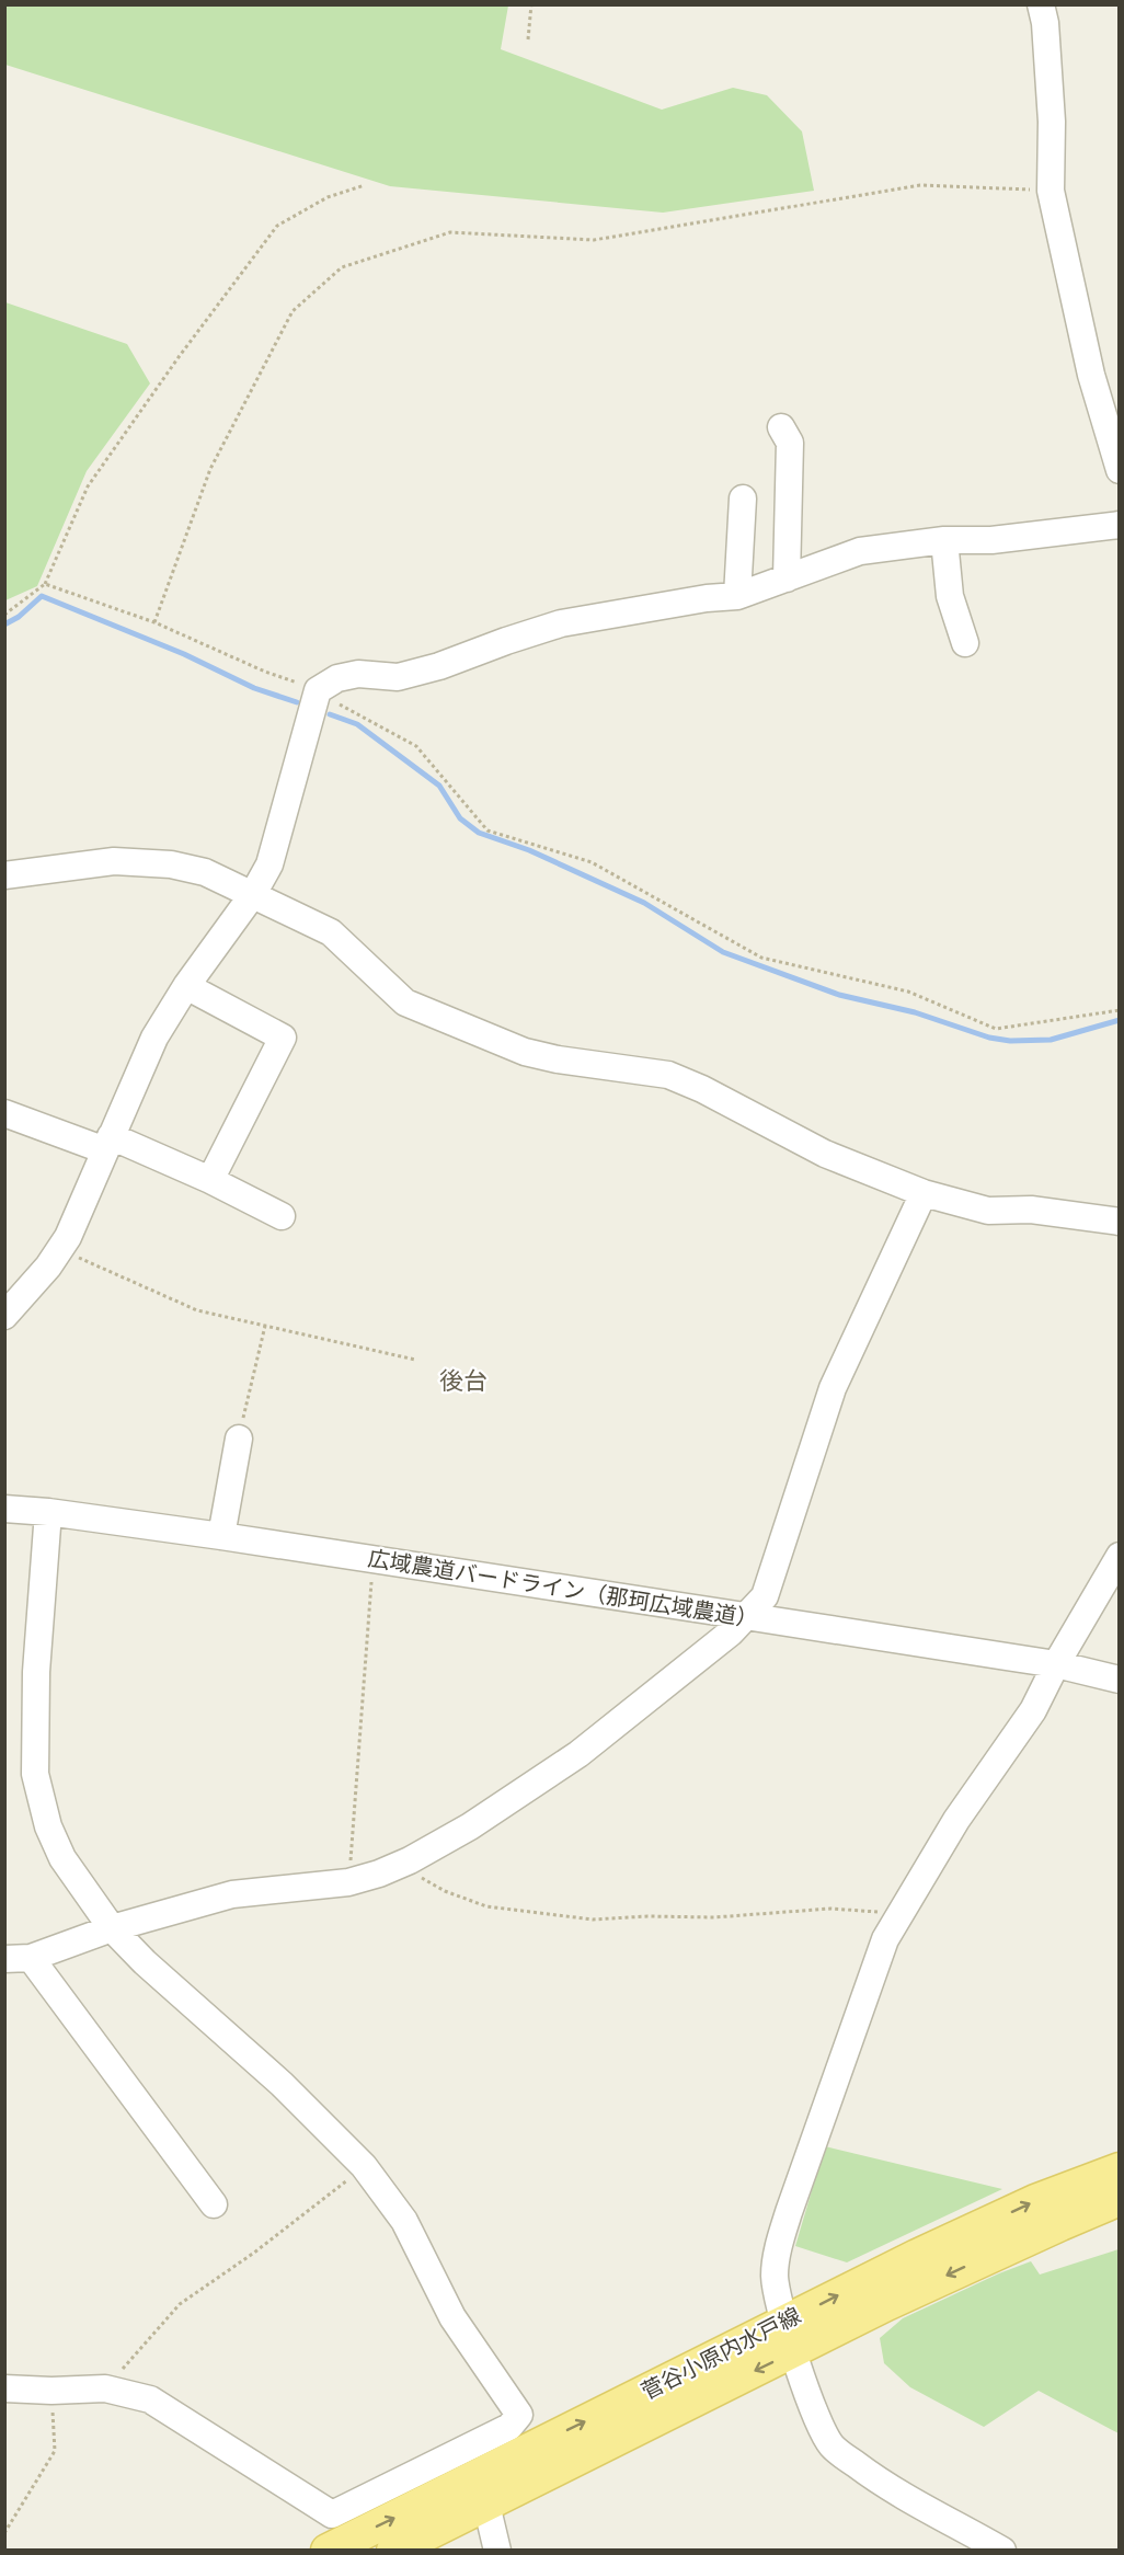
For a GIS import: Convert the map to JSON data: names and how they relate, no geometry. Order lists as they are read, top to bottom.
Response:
{
  "streets": {
    "main road": ["菅谷小原内水戸線"],
    "street": ["広域農道バードライン（那珂広域農道）"]
  },
  "districts": ["後台"]
}
